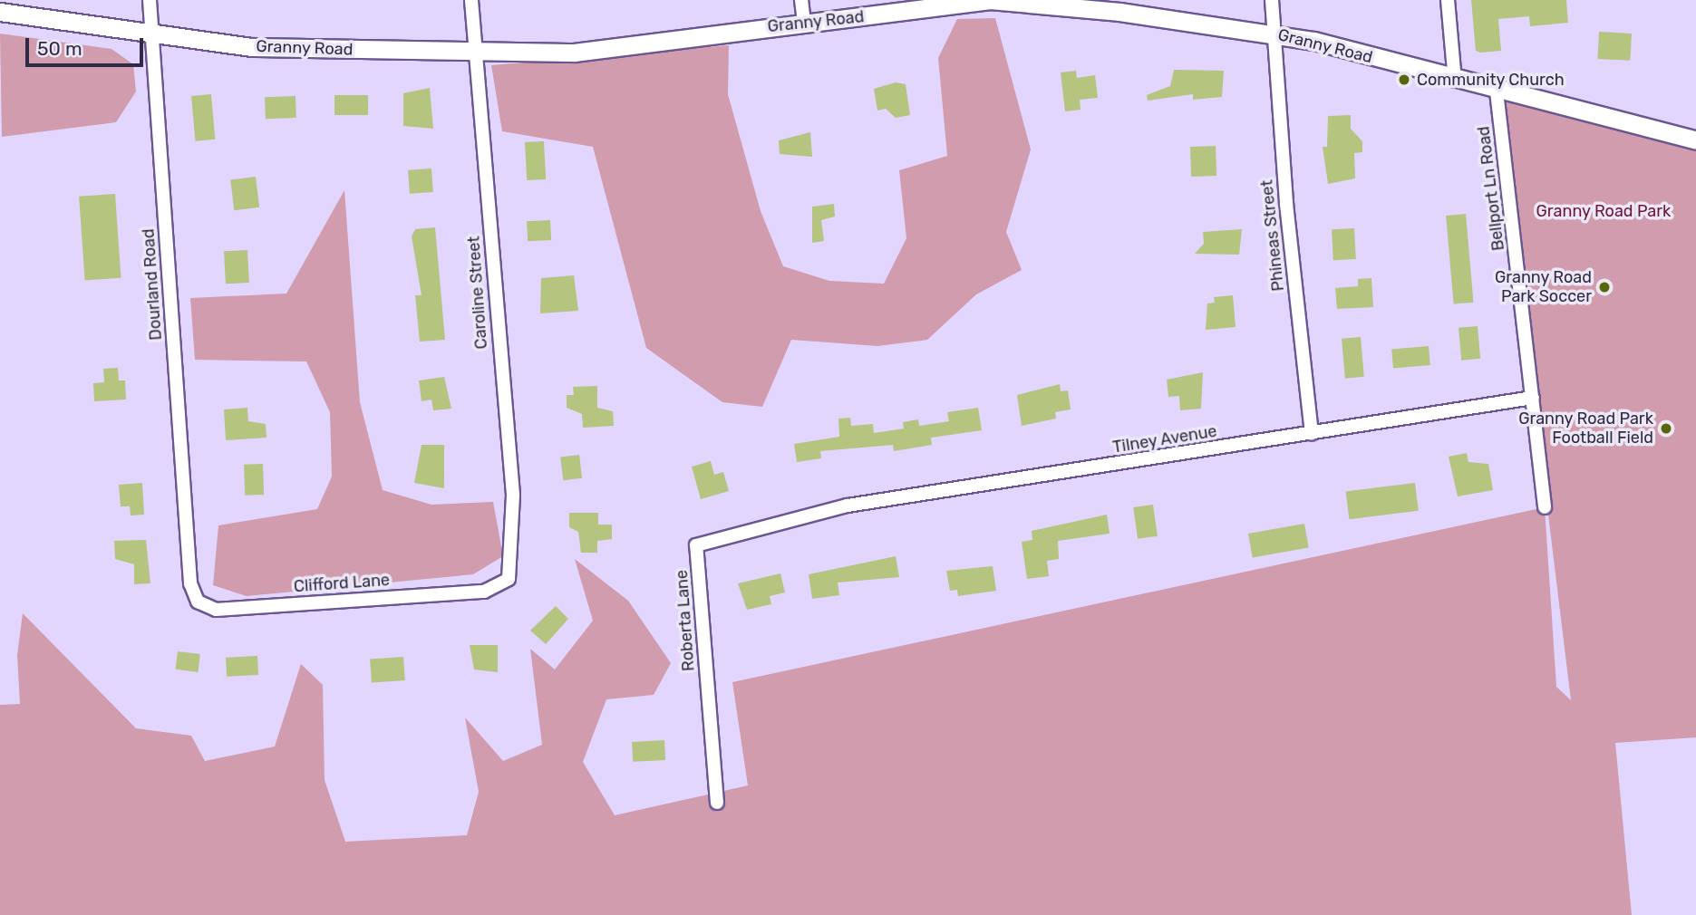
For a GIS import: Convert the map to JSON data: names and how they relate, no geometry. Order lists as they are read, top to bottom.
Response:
{
  "streets": {
    "street": [
      "Granny Road",
      "Bellport Ln Road",
      "Phineas Street",
      "Dourland Road",
      "Caroline Street",
      "Tilney Avenue",
      "Clifford Lane",
      "Roberta Lane"
    ]
  },
  "crossings": [
    ["Granny Road", "Bellport Ln Road"],
    ["Granny Road", "Phineas Street"],
    ["Granny Road", "Dourland Road"],
    ["Granny Road", "Caroline Street"],
    ["Bellport Ln Road", "Tilney Avenue"],
    ["Phineas Street", "Tilney Avenue"],
    ["Dourland Road", "Clifford Lane"],
    ["Caroline Street", "Clifford Lane"],
    ["Tilney Avenue", "Roberta Lane"]
  ],
  "parks": ["Granny Road Park"],
  "places": ["Community Church", "Granny Road Park Soccer", "Granny Road Park Football Field"],
  "scale_bar": "50 m"
}
